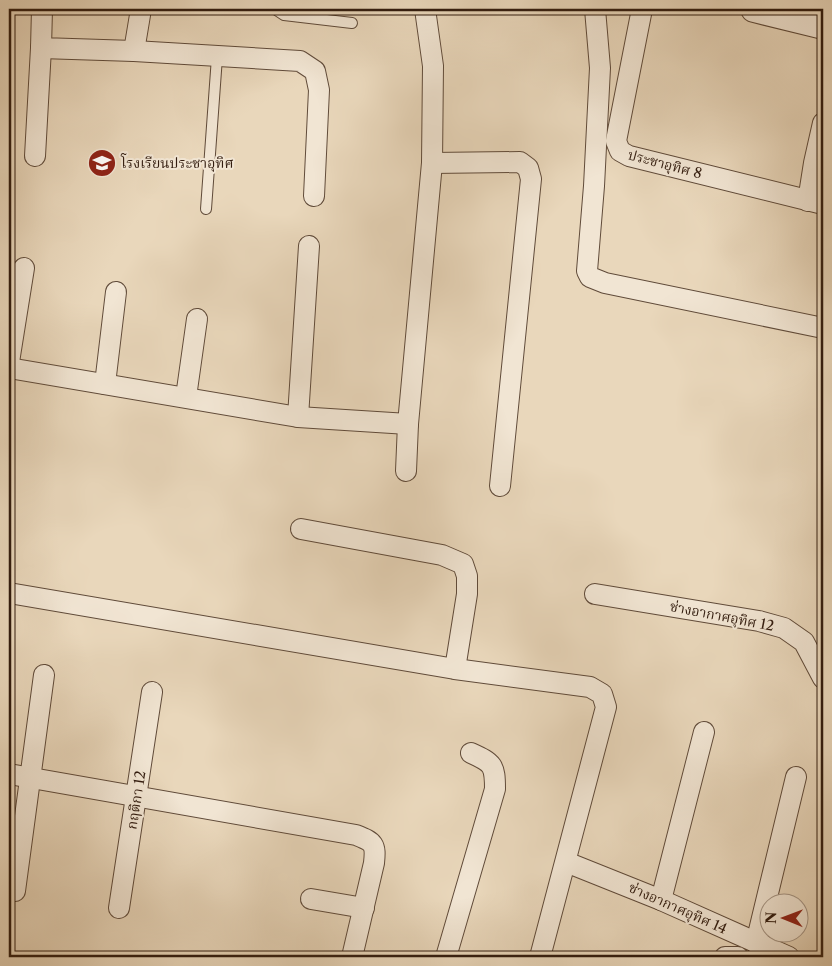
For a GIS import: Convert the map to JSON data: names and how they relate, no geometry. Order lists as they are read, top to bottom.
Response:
{
  "streets": {
    "street": [
      "ประชาอุทิศ 8",
      "ช่างอากาศอุทิศ 12",
      "กฤติกา 12",
      "ช่างอากาศอุทิศ 14"
    ]
  },
  "places": {
    "school or university": ["โรงเรียนประชาอุทิศ"]
  },
  "north": "left"
}
